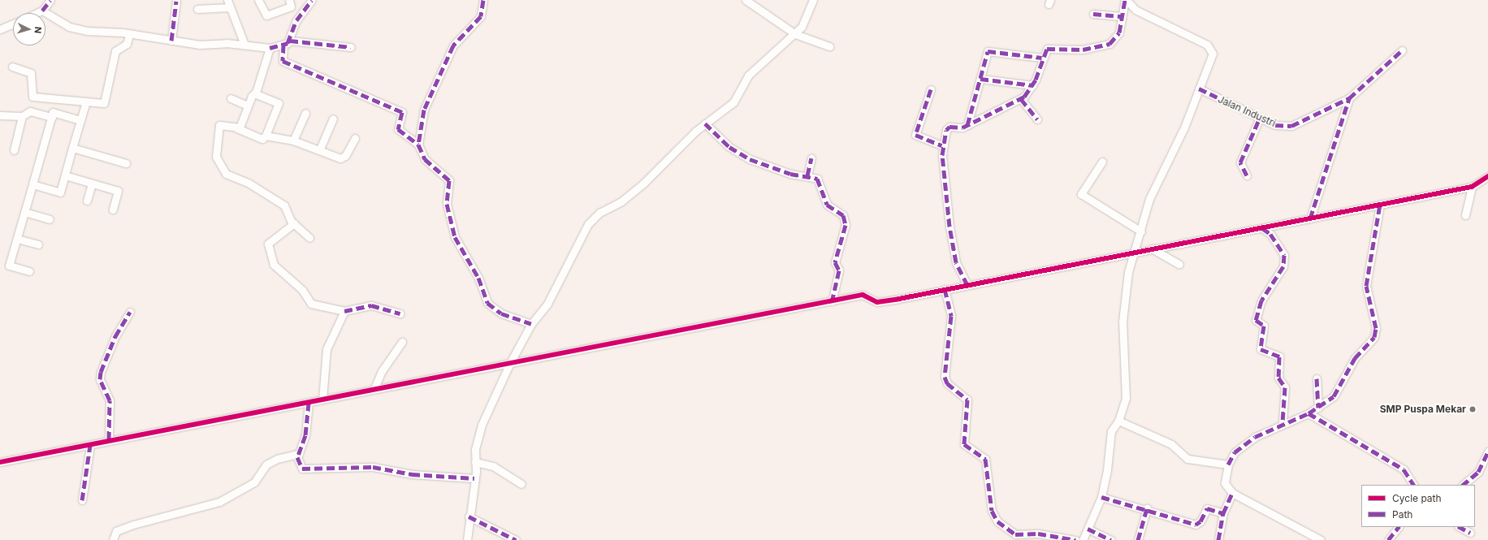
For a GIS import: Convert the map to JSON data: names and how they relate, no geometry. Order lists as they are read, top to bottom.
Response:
{
  "streets": {
    "street": ["Jalan Industri"]
  },
  "places": ["SMP Puspa Mekar"],
  "legend": ["Cycle path", "Path"],
  "north": "right"
}
